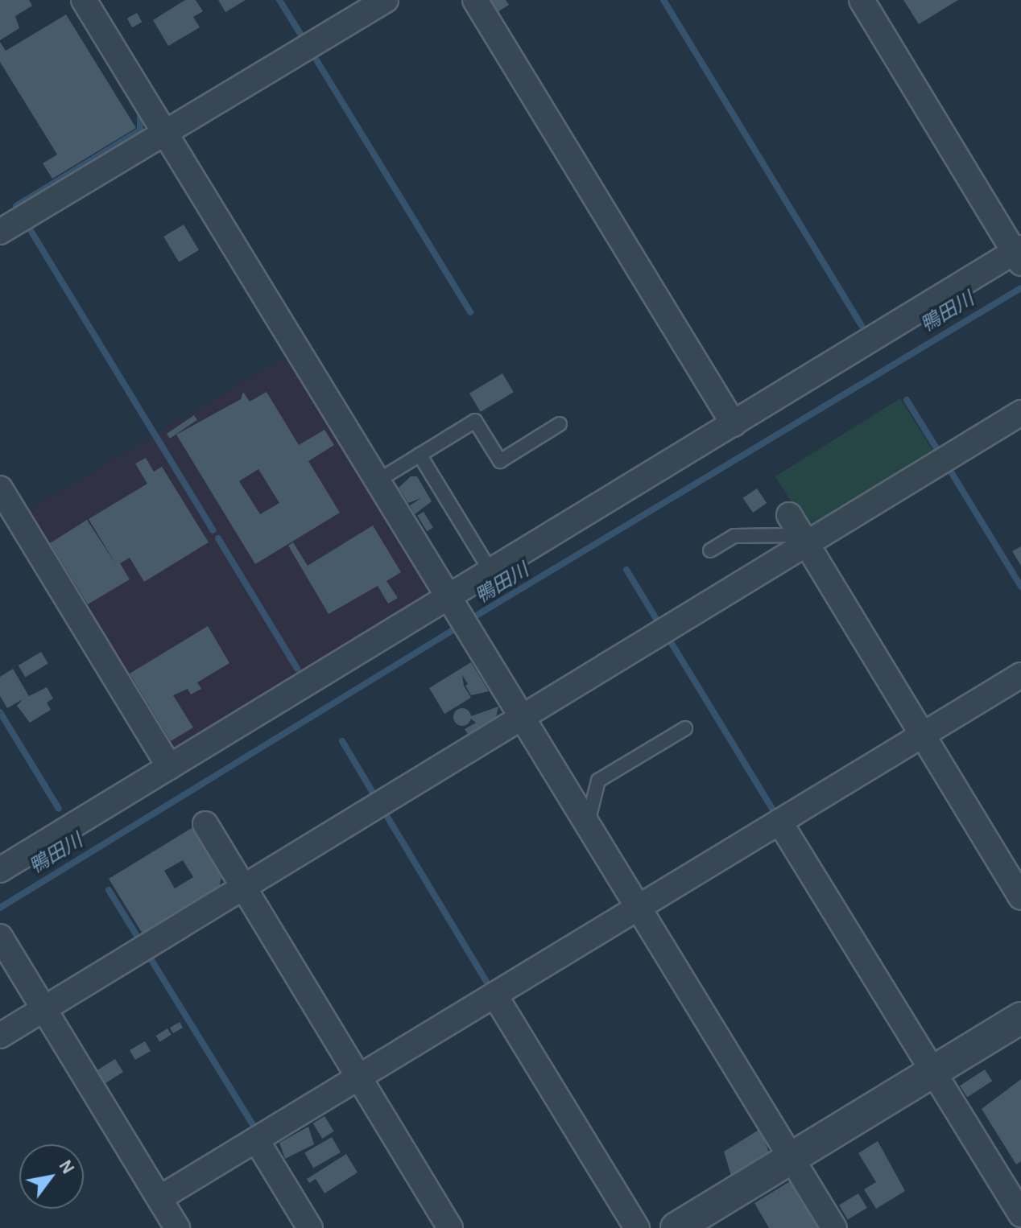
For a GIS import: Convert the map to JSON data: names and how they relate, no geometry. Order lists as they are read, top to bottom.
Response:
{
  "water": ["鴨田川"],
  "north": "top right"
}
